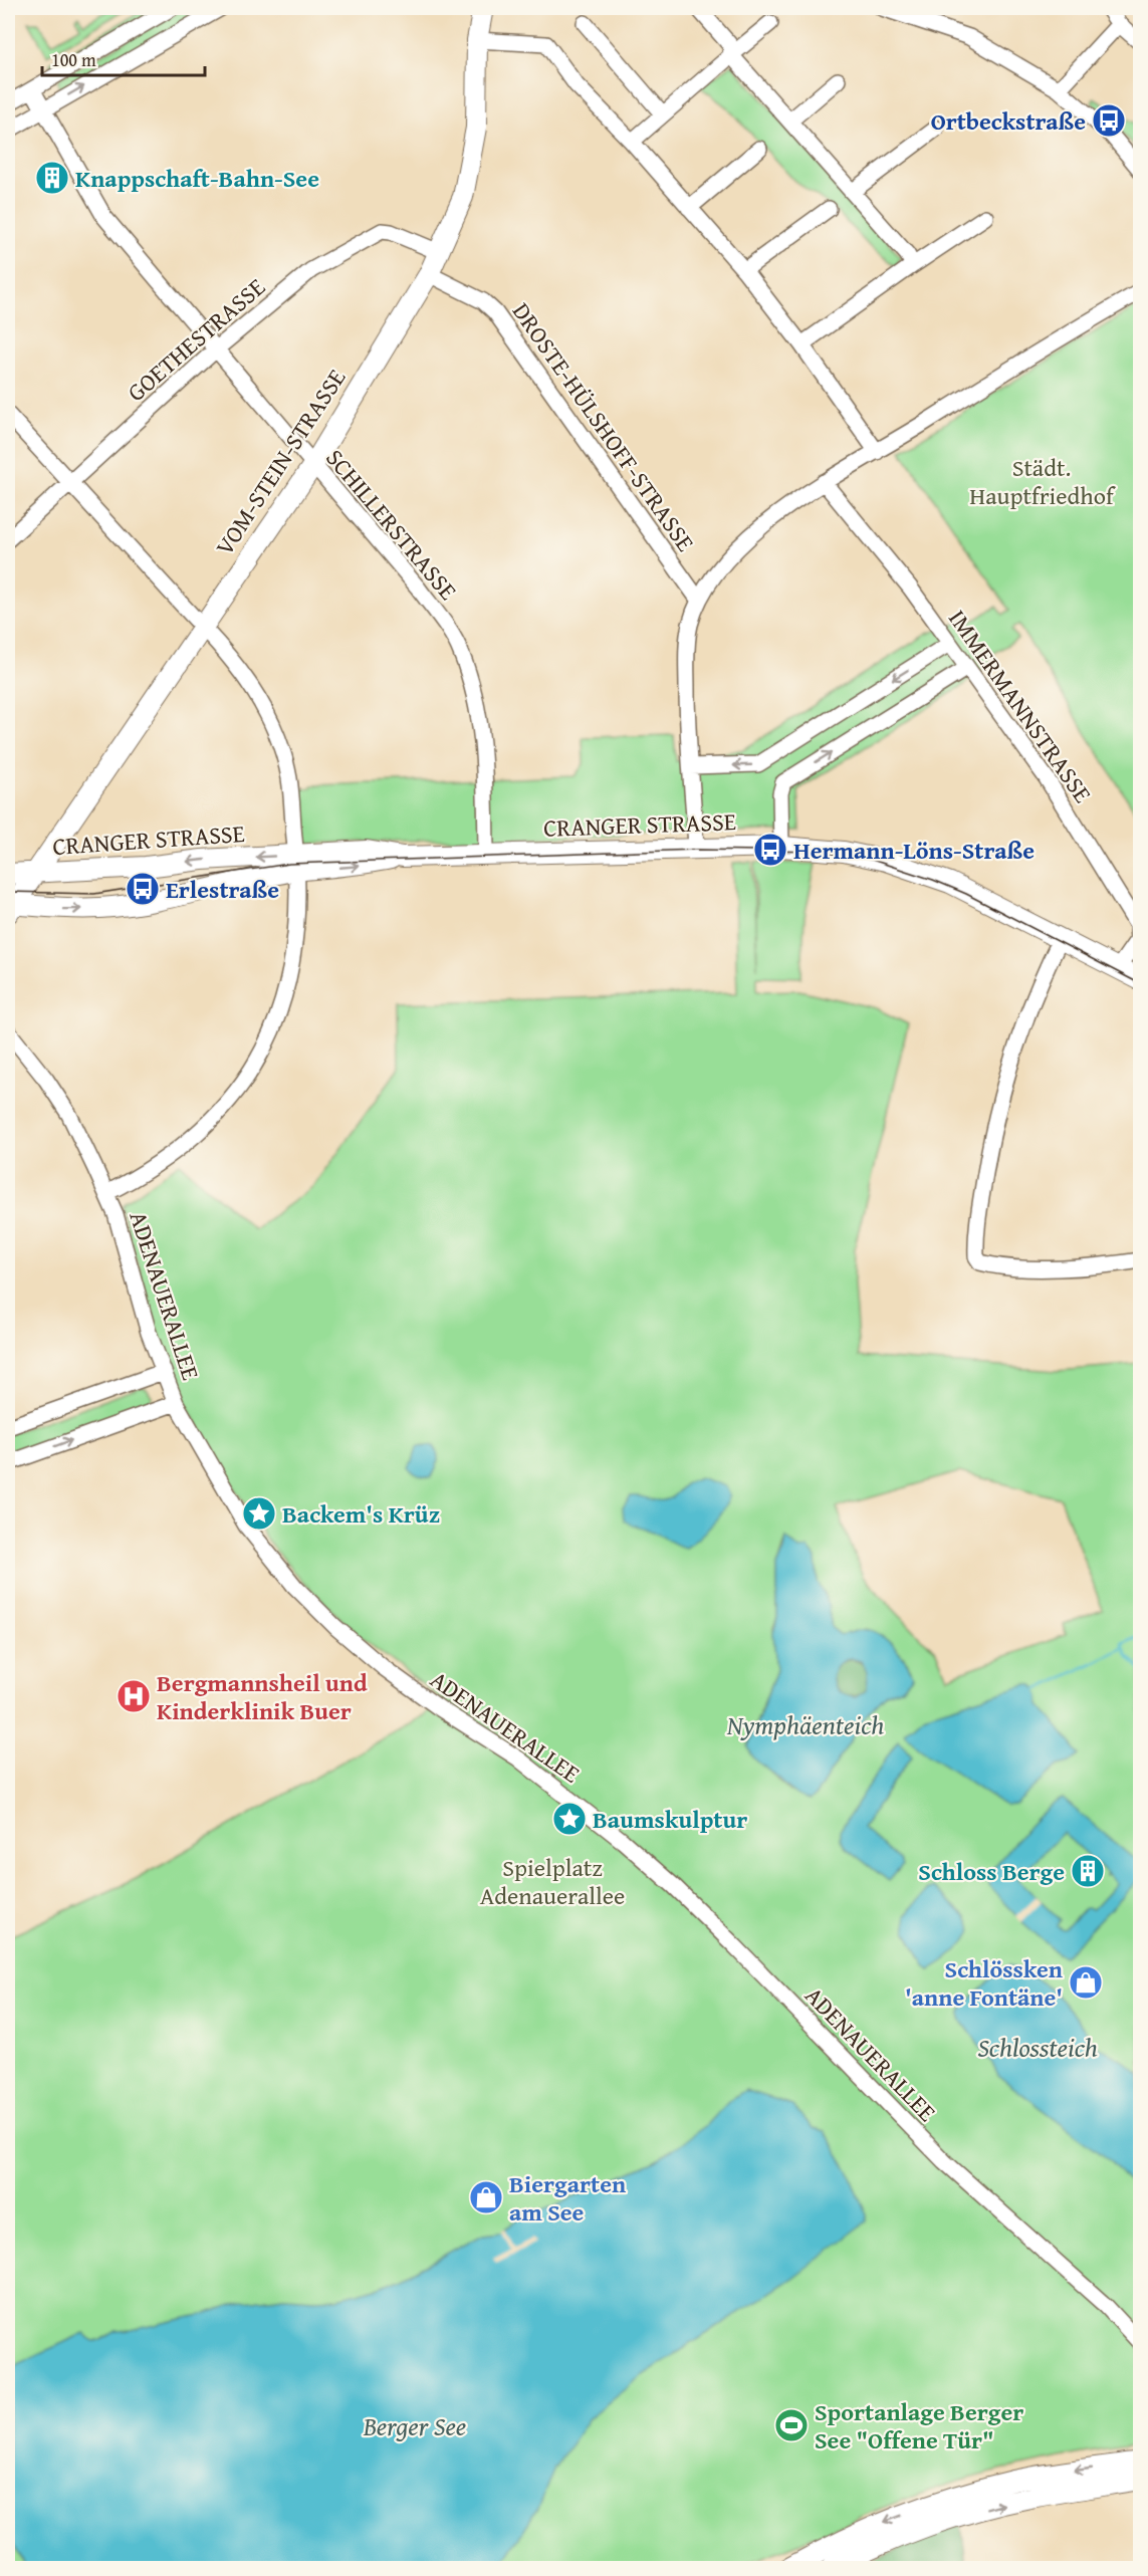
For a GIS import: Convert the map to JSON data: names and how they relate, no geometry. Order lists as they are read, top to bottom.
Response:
{
  "streets": {
    "main road": ["VOM-STEIN-STRASSE", "CRANGER STRASSE"],
    "street": [
      "GOETHESTRASSE",
      "DROSTE-HÜLSHOFF-STRASSE",
      "SCHILLERSTRASSE",
      "IMMERMANNSTRASSE",
      "ADENAUERALLEE"
    ]
  },
  "crossings": [
    ["GOETHESTRASSE", "VOM-STEIN-STRASSE"],
    ["GOETHESTRASSE", "SCHILLERSTRASSE"],
    ["DROSTE-HÜLSHOFF-STRASSE", "VOM-STEIN-STRASSE"],
    ["VOM-STEIN-STRASSE", "SCHILLERSTRASSE"],
    ["VOM-STEIN-STRASSE", "CRANGER STRASSE"],
    ["SCHILLERSTRASSE", "CRANGER STRASSE"],
    ["IMMERMANNSTRASSE", "CRANGER STRASSE"]
  ],
  "water": ["Nymphäenteich", "Schlossteich", "Berger See"],
  "parks": ["Städt. Hauptfriedhof", "Spielplatz Adenauerallee"],
  "places": {
    "bus stop": ["Ortbeckstraße", "Hermann-Löns-Straße", "Erlestraße"],
    "building": ["Knappschaft-Bahn-See", "Schloss Berge"],
    "place": ["Backem's Krüz", "Baumskulptur"],
    "hospital": ["Bergmannsheil und Kinderklinik Buer"],
    "shop": ["Schlössken 'anne Fontäne'", "Biergarten am See"],
    "sports": ["Sportanlage Berger See \"Offene Tür\""]
  },
  "scale_bar": "100 m"
}
